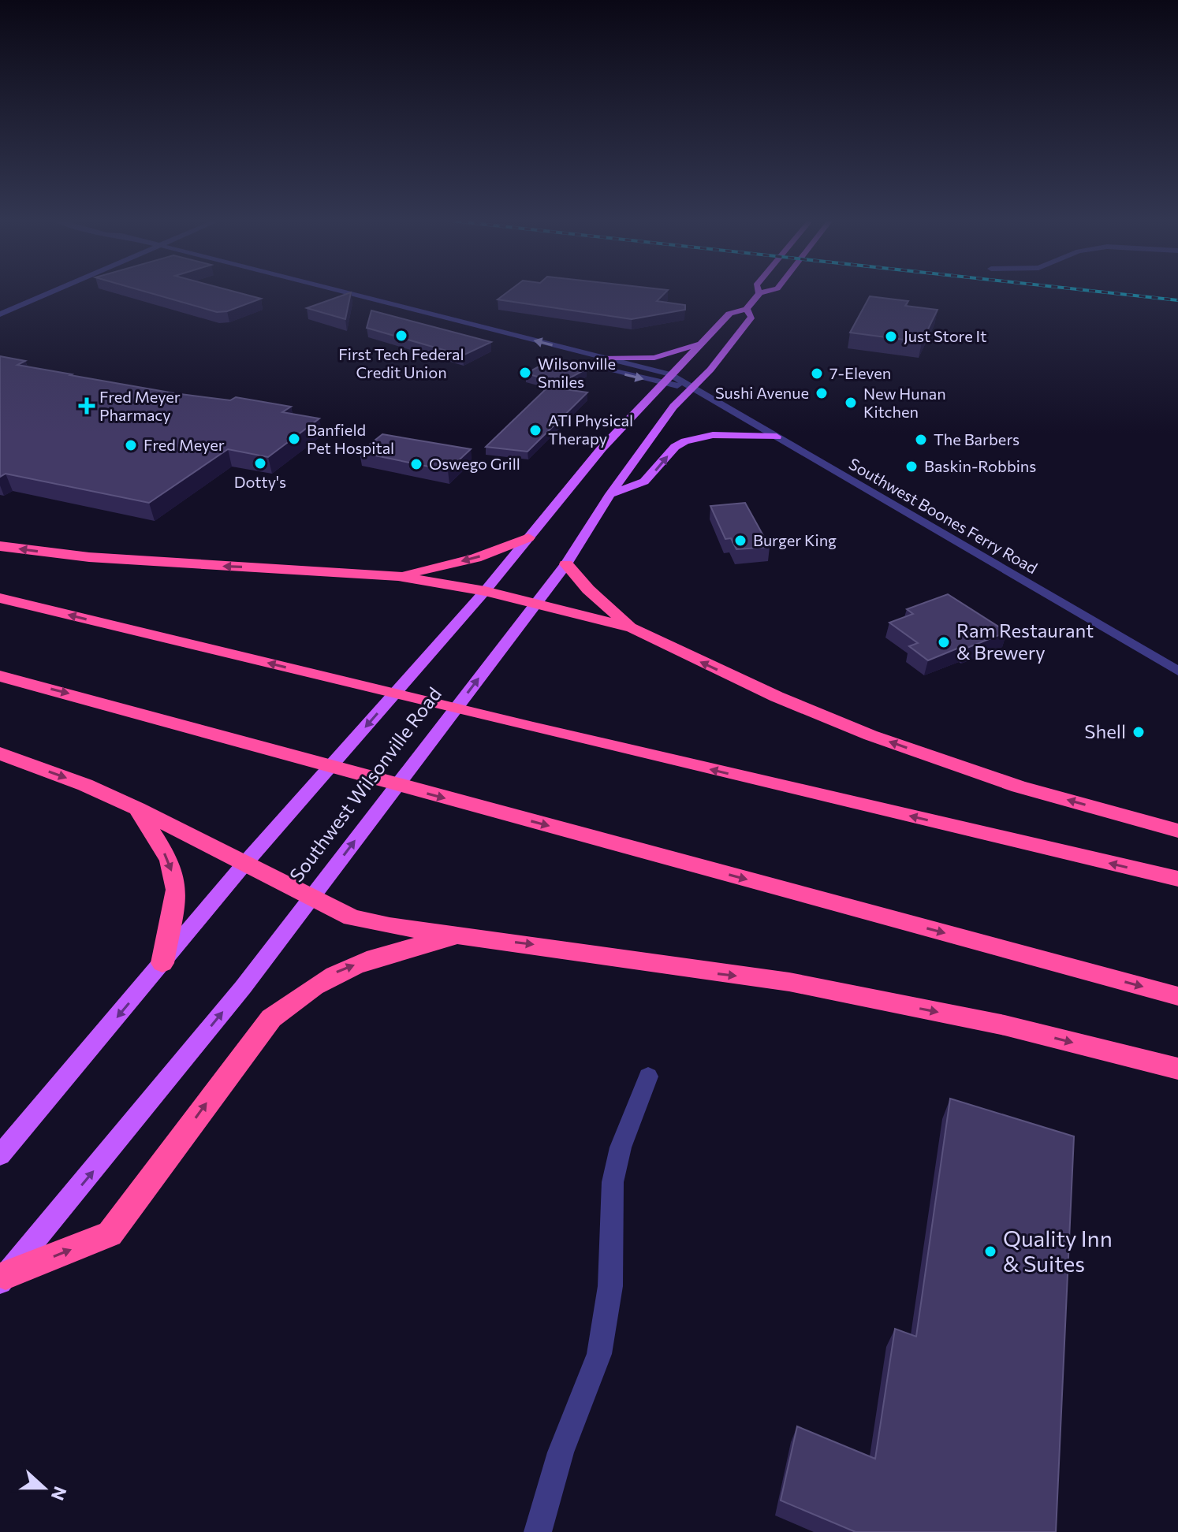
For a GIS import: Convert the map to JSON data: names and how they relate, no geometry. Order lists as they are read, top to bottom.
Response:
{
  "streets": {
    "main road": ["Southwest Wilsonville Road"],
    "street": ["Southwest Boones Ferry Road"]
  },
  "crossings": [
    ["Southwest Boones Ferry Road", "Southwest Wilsonville Road"]
  ],
  "places": {
    "other": [
      "First Tech Federal Credit Union",
      "Just Store It",
      "Wilsonville Smiles",
      "7-Eleven",
      "Sushi Avenue",
      "New Hunan Kitchen",
      "ATI Physical Therapy",
      "Banfield Pet Hospital",
      "The Barbers",
      "Fred Meyer",
      "Dotty's",
      "Oswego Grill",
      "Baskin-Robbins",
      "Burger King",
      "Ram Restaurant & Brewery",
      "Shell",
      "Quality Inn & Suites"
    ],
    "health": ["Fred Meyer Pharmacy"]
  },
  "north": "right"
}
